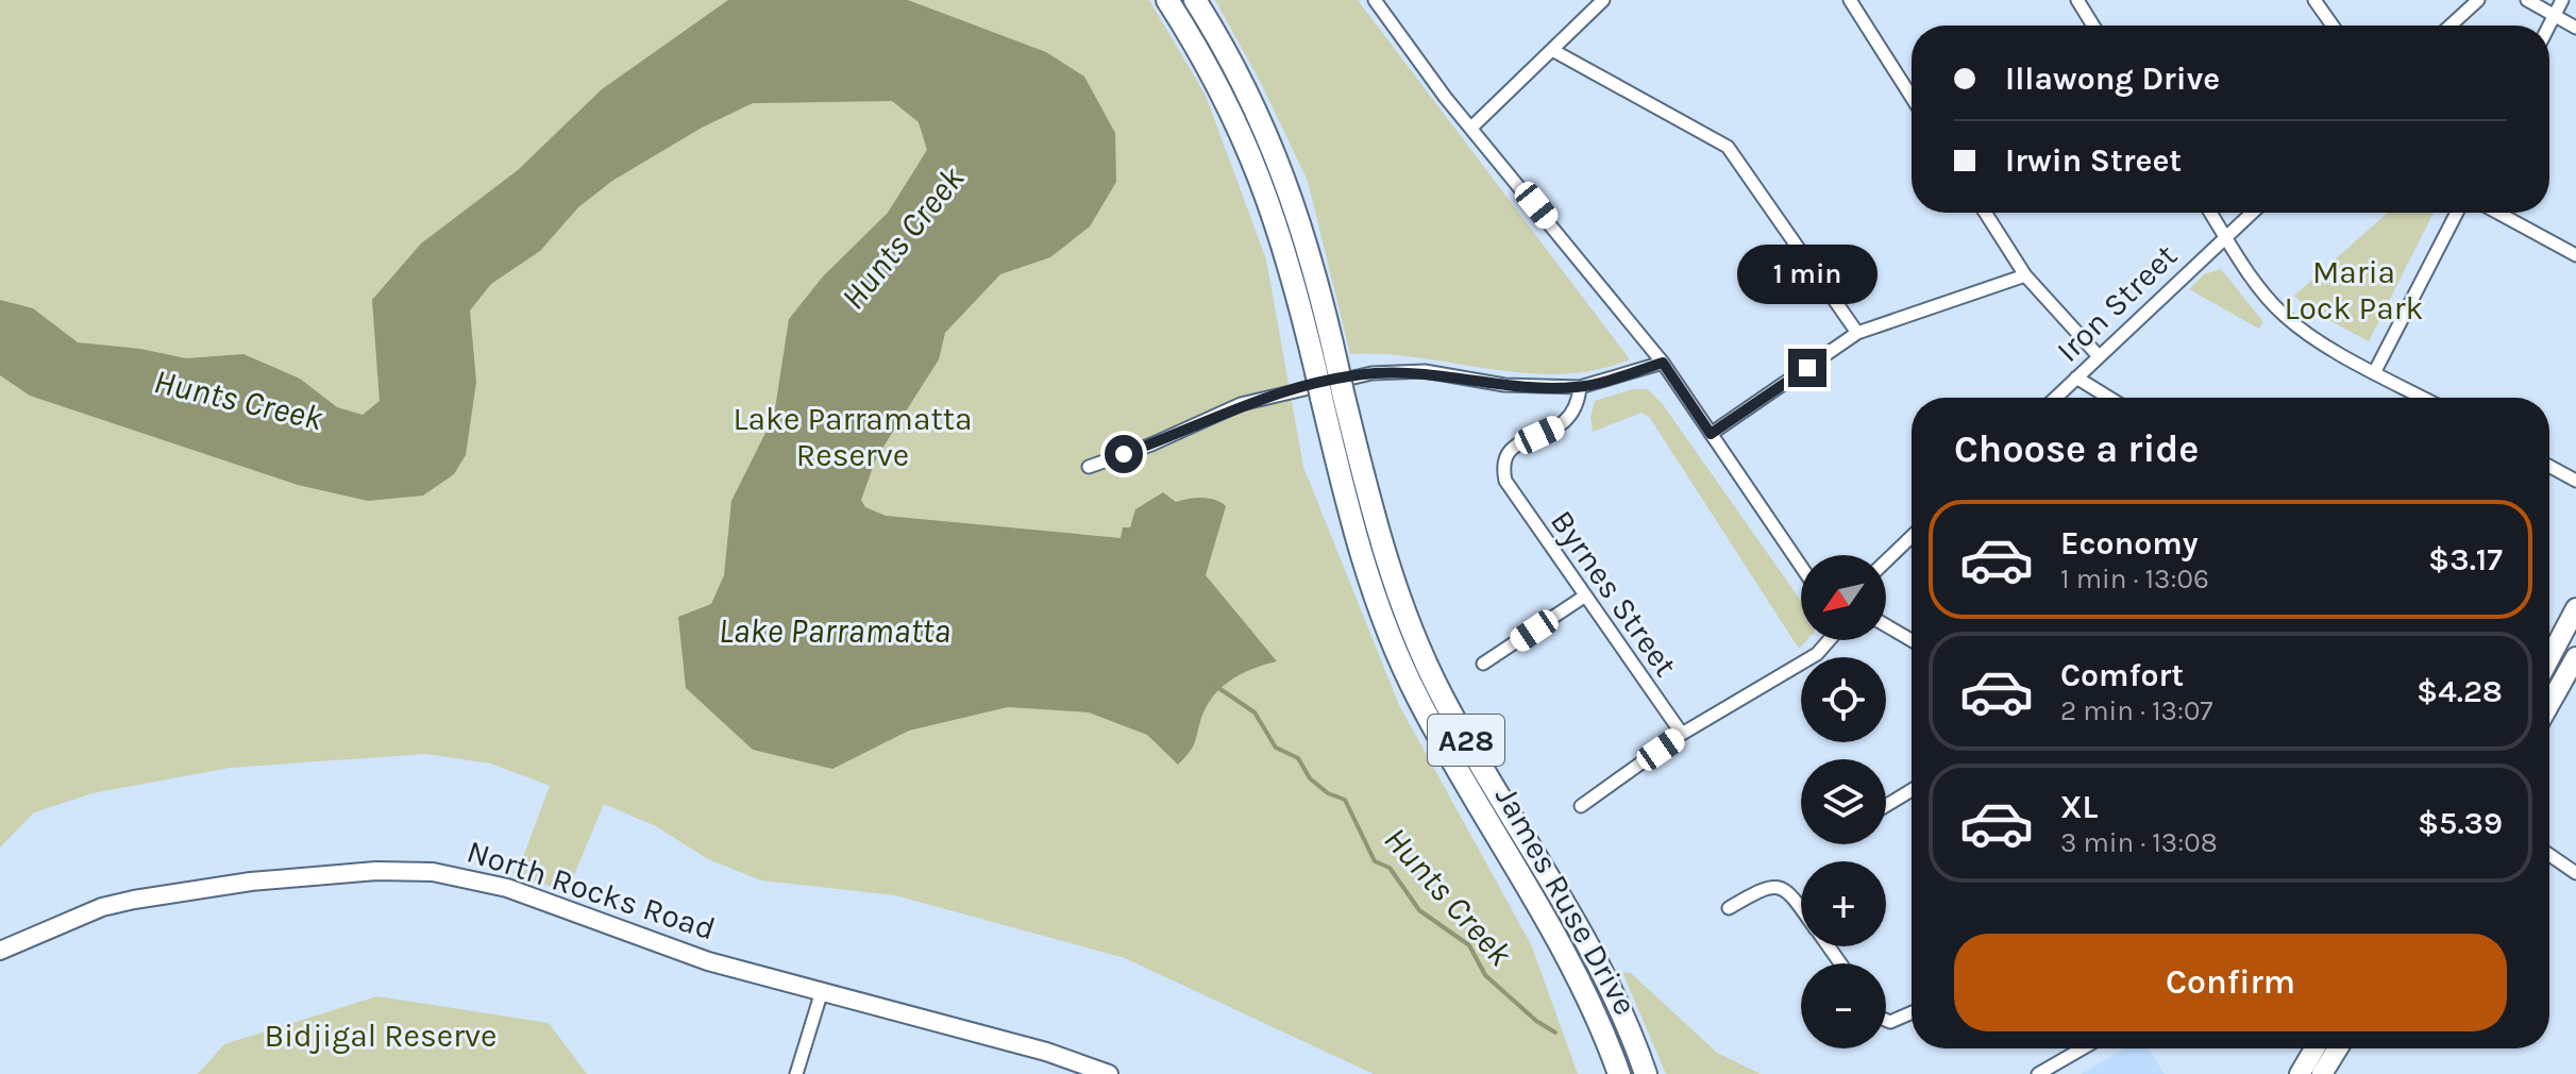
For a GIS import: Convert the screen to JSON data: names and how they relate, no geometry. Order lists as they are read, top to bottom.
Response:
{
  "streets": {
    "highway": ["A28", "James Ruse Drive"],
    "main road": ["North Rocks Road"],
    "street": ["Iron Street", "Byrnes Street"]
  },
  "water": ["Hunts Creek", "Lake Parramatta"],
  "parks": ["Maria Lock Park", "Lake Parramatta Reserve", "Bidjigal Reserve"],
  "north": "bottom left",
  "page": {
    "banner": ["Illawong Drive", "Irwin Street"],
    "bubble": "1 min",
    "heading": "Choose a ride",
    "list": [
      {
        "name": "Economy",
        "note": "1 min · 13:06",
        "value": "$3.17"
      },
      {
        "name": "Comfort",
        "note": "2 min · 13:07",
        "value": "$4.28"
      },
      {
        "name": "XL",
        "note": "3 min · 13:08",
        "value": "$5.39"
      }
    ],
    "map_buttons": ["+", "−"],
    "buttons": "Confirm"
  }
}
